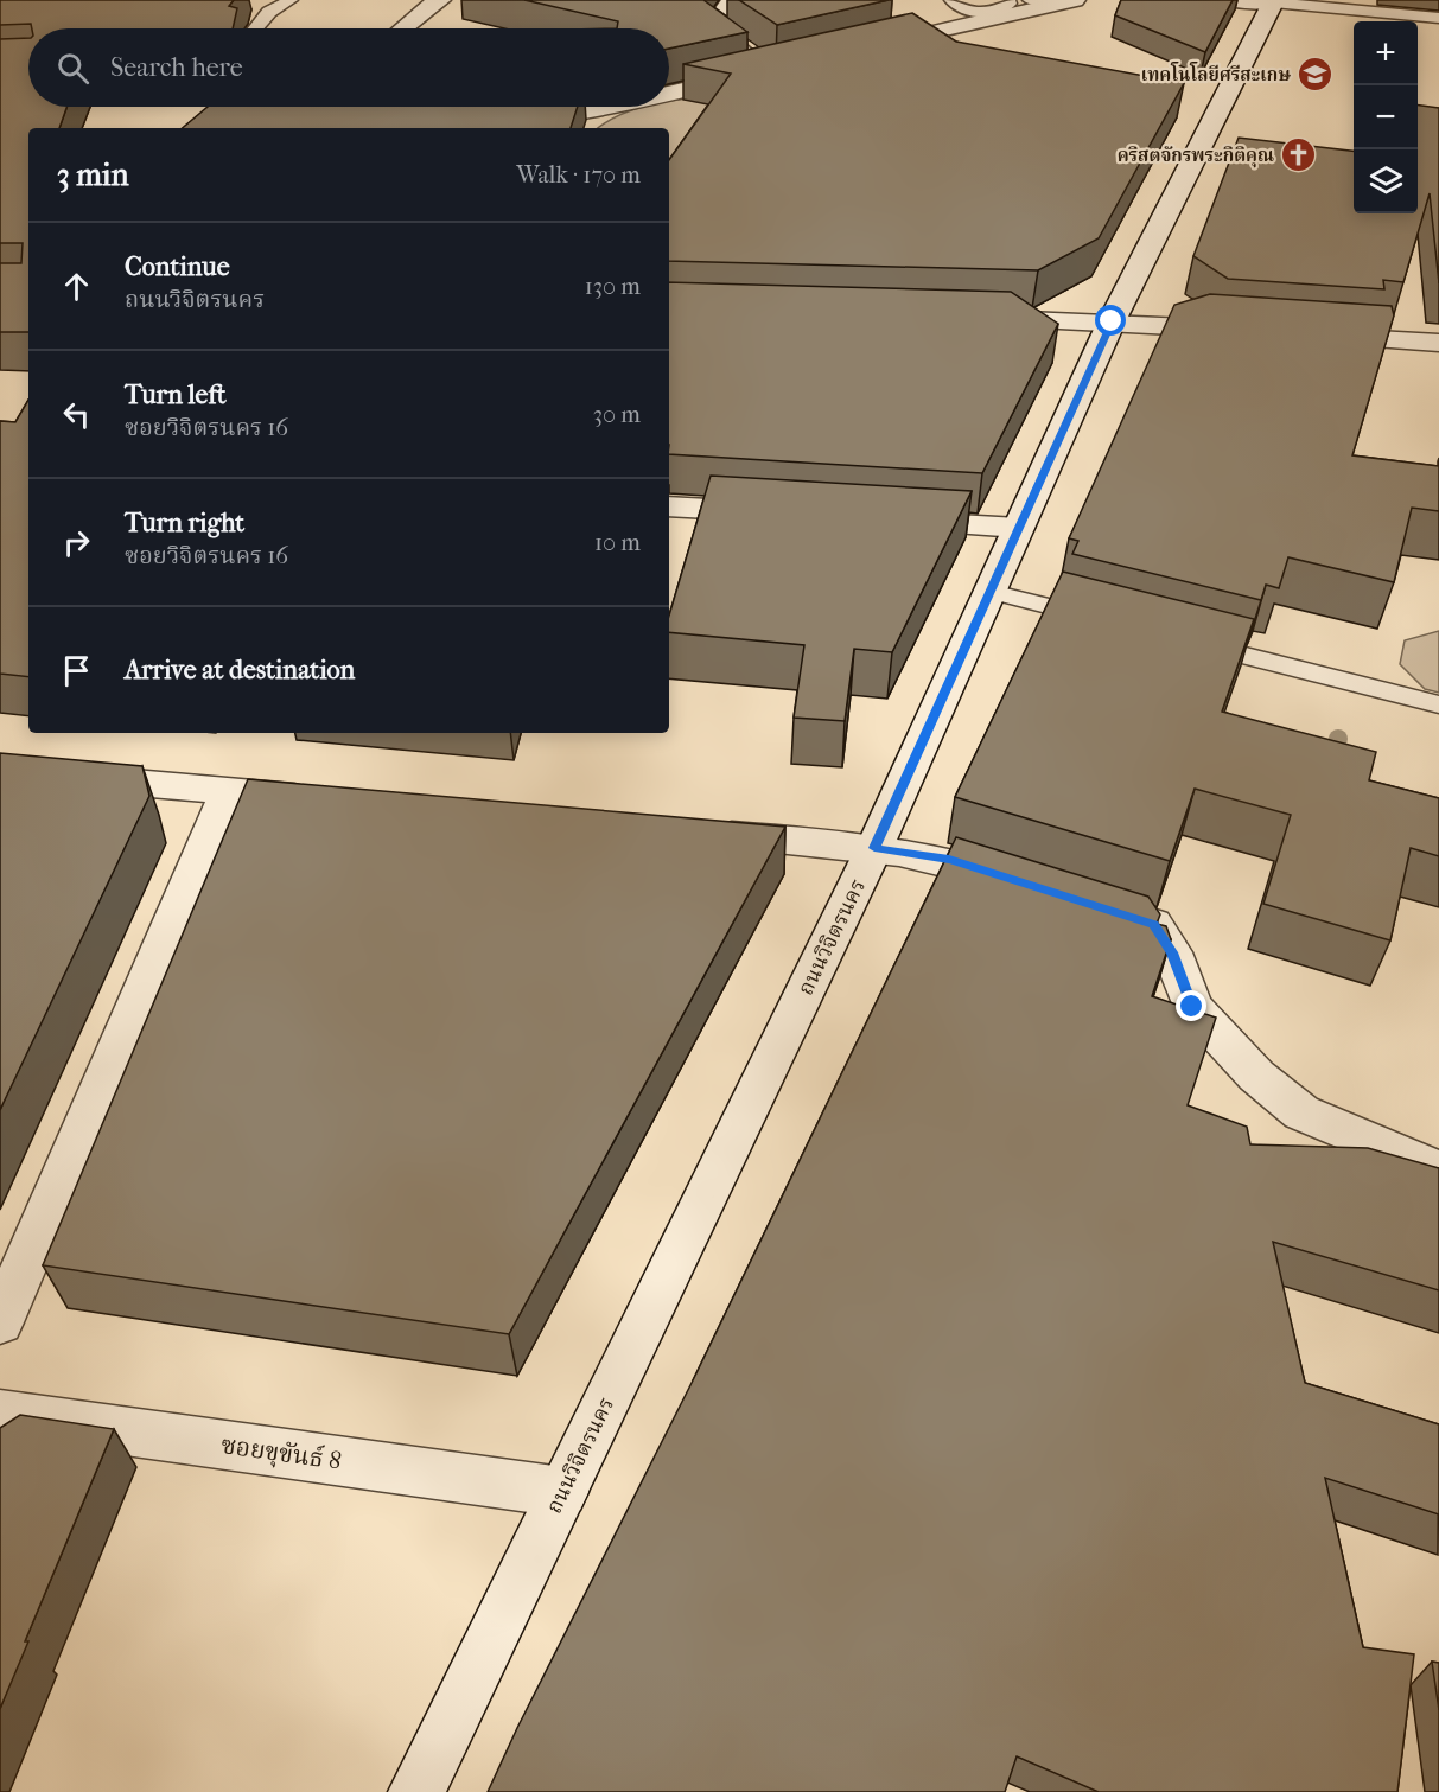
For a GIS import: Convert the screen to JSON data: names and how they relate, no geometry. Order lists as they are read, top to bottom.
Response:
{
  "streets": {
    "street": ["ถนนวิจิตรนคร", "ซอยขุขันธ์ 8"]
  },
  "crossings": [
    ["ถนนวิจิตรนคร", "ซอยขุขันธ์ 8"]
  ],
  "places": {
    "school or university": ["เทคโนโลยีศรีสะเกษ"],
    "church": ["คริสตจักรพระกิติคุณ"]
  },
  "page": {
    "map_buttons": ["+", "−"],
    "search": "Search here",
    "heading": ["3 min", "Walk · 170 m"],
    "list": [
      ["Continue", "ถนนวิจิตรนคร", "130 m"],
      ["Turn left", "ซอยวิจิตรนคร 16", "30 m"],
      ["Turn right", "ซอยวิจิตรนคร 16", "10 m"],
      "Arrive at destination"
    ]
  }
}
